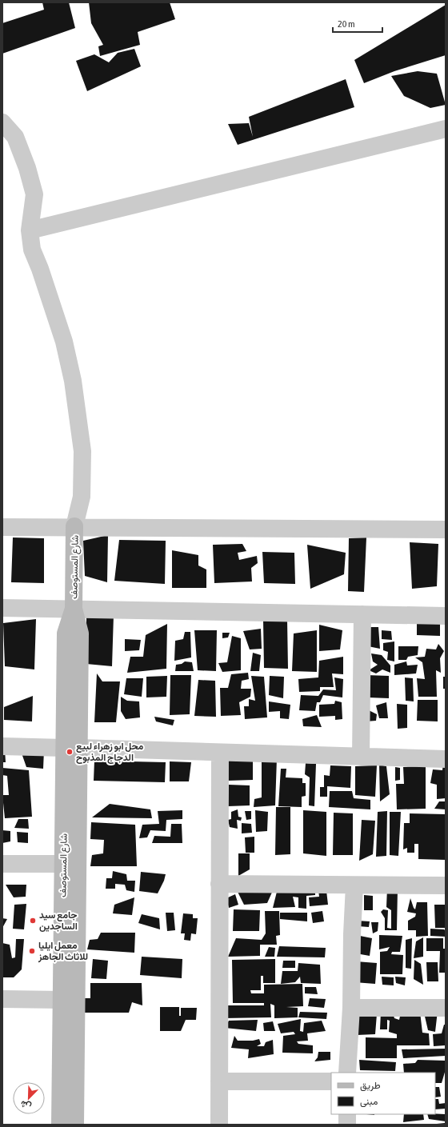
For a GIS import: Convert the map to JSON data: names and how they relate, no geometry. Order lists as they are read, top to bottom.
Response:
{
  "streets": {
    "street": ["شارع المستوصف"]
  },
  "places": ["محل ابو زهراء لبيع الدجاج المذبوح", "جامع سيد الساجدين", "معمل ايليا للاثاث الجاهز"],
  "legend": ["طريق", "مبنى"],
  "scale_bar": "20 m",
  "north": "bottom left"
}
